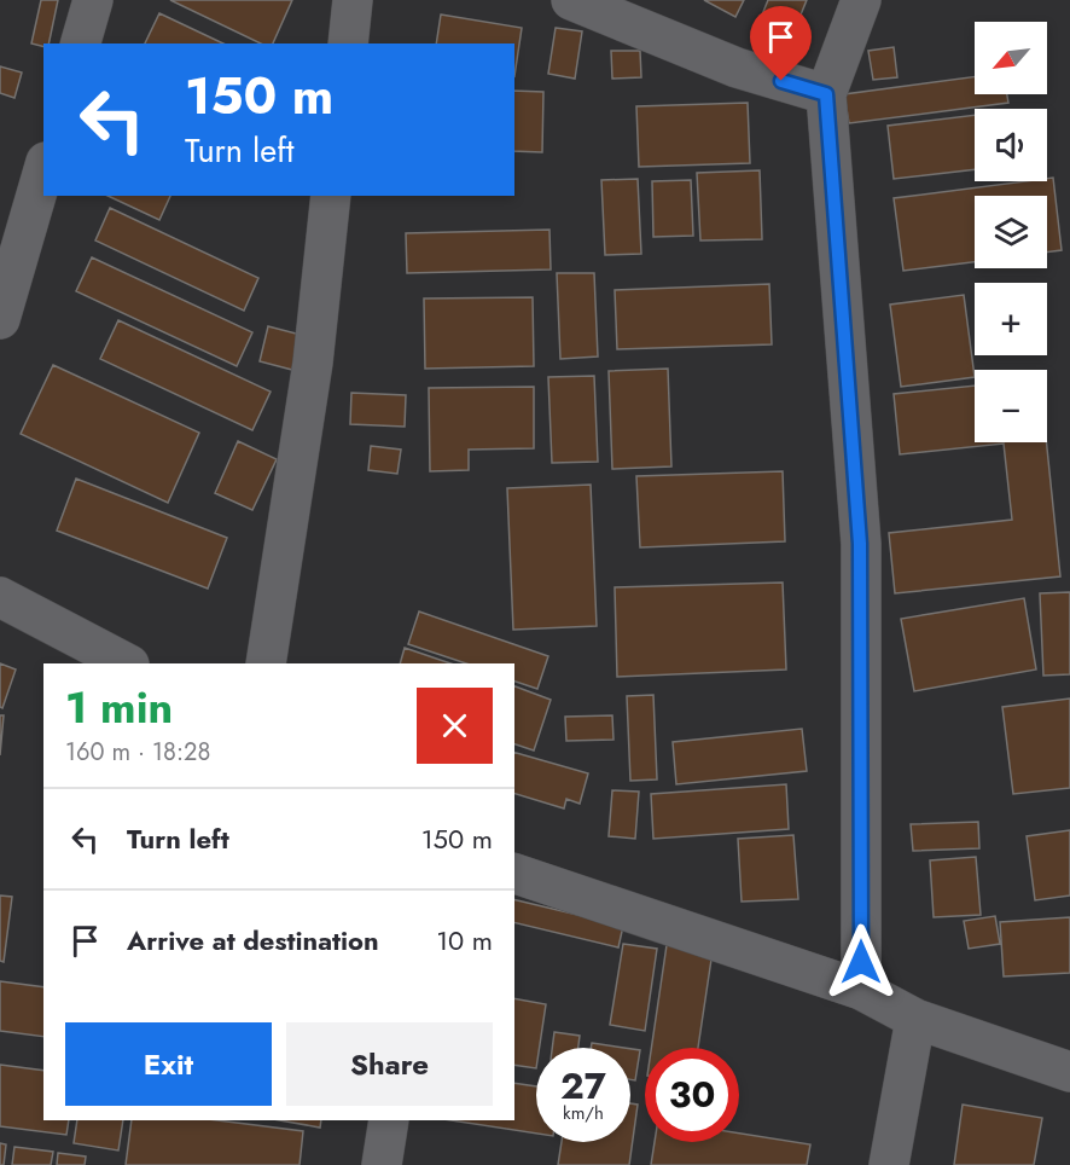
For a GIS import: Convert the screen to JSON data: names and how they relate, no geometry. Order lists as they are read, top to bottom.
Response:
{
  "north": "bottom left",
  "page": {
    "map_buttons": ["+", "−"],
    "turn": ["150 m", "Turn left"],
    "heading": ["1 min", "160 m · 18:28"],
    "list": [
      {
        "name": "Turn left",
        "value": "150 m"
      },
      {
        "name": "Arrive at destination",
        "value": "10 m"
      }
    ],
    "buttons": ["Exit", "Share"],
    "speed": "27 km/h",
    "limit": "30"
  }
}
